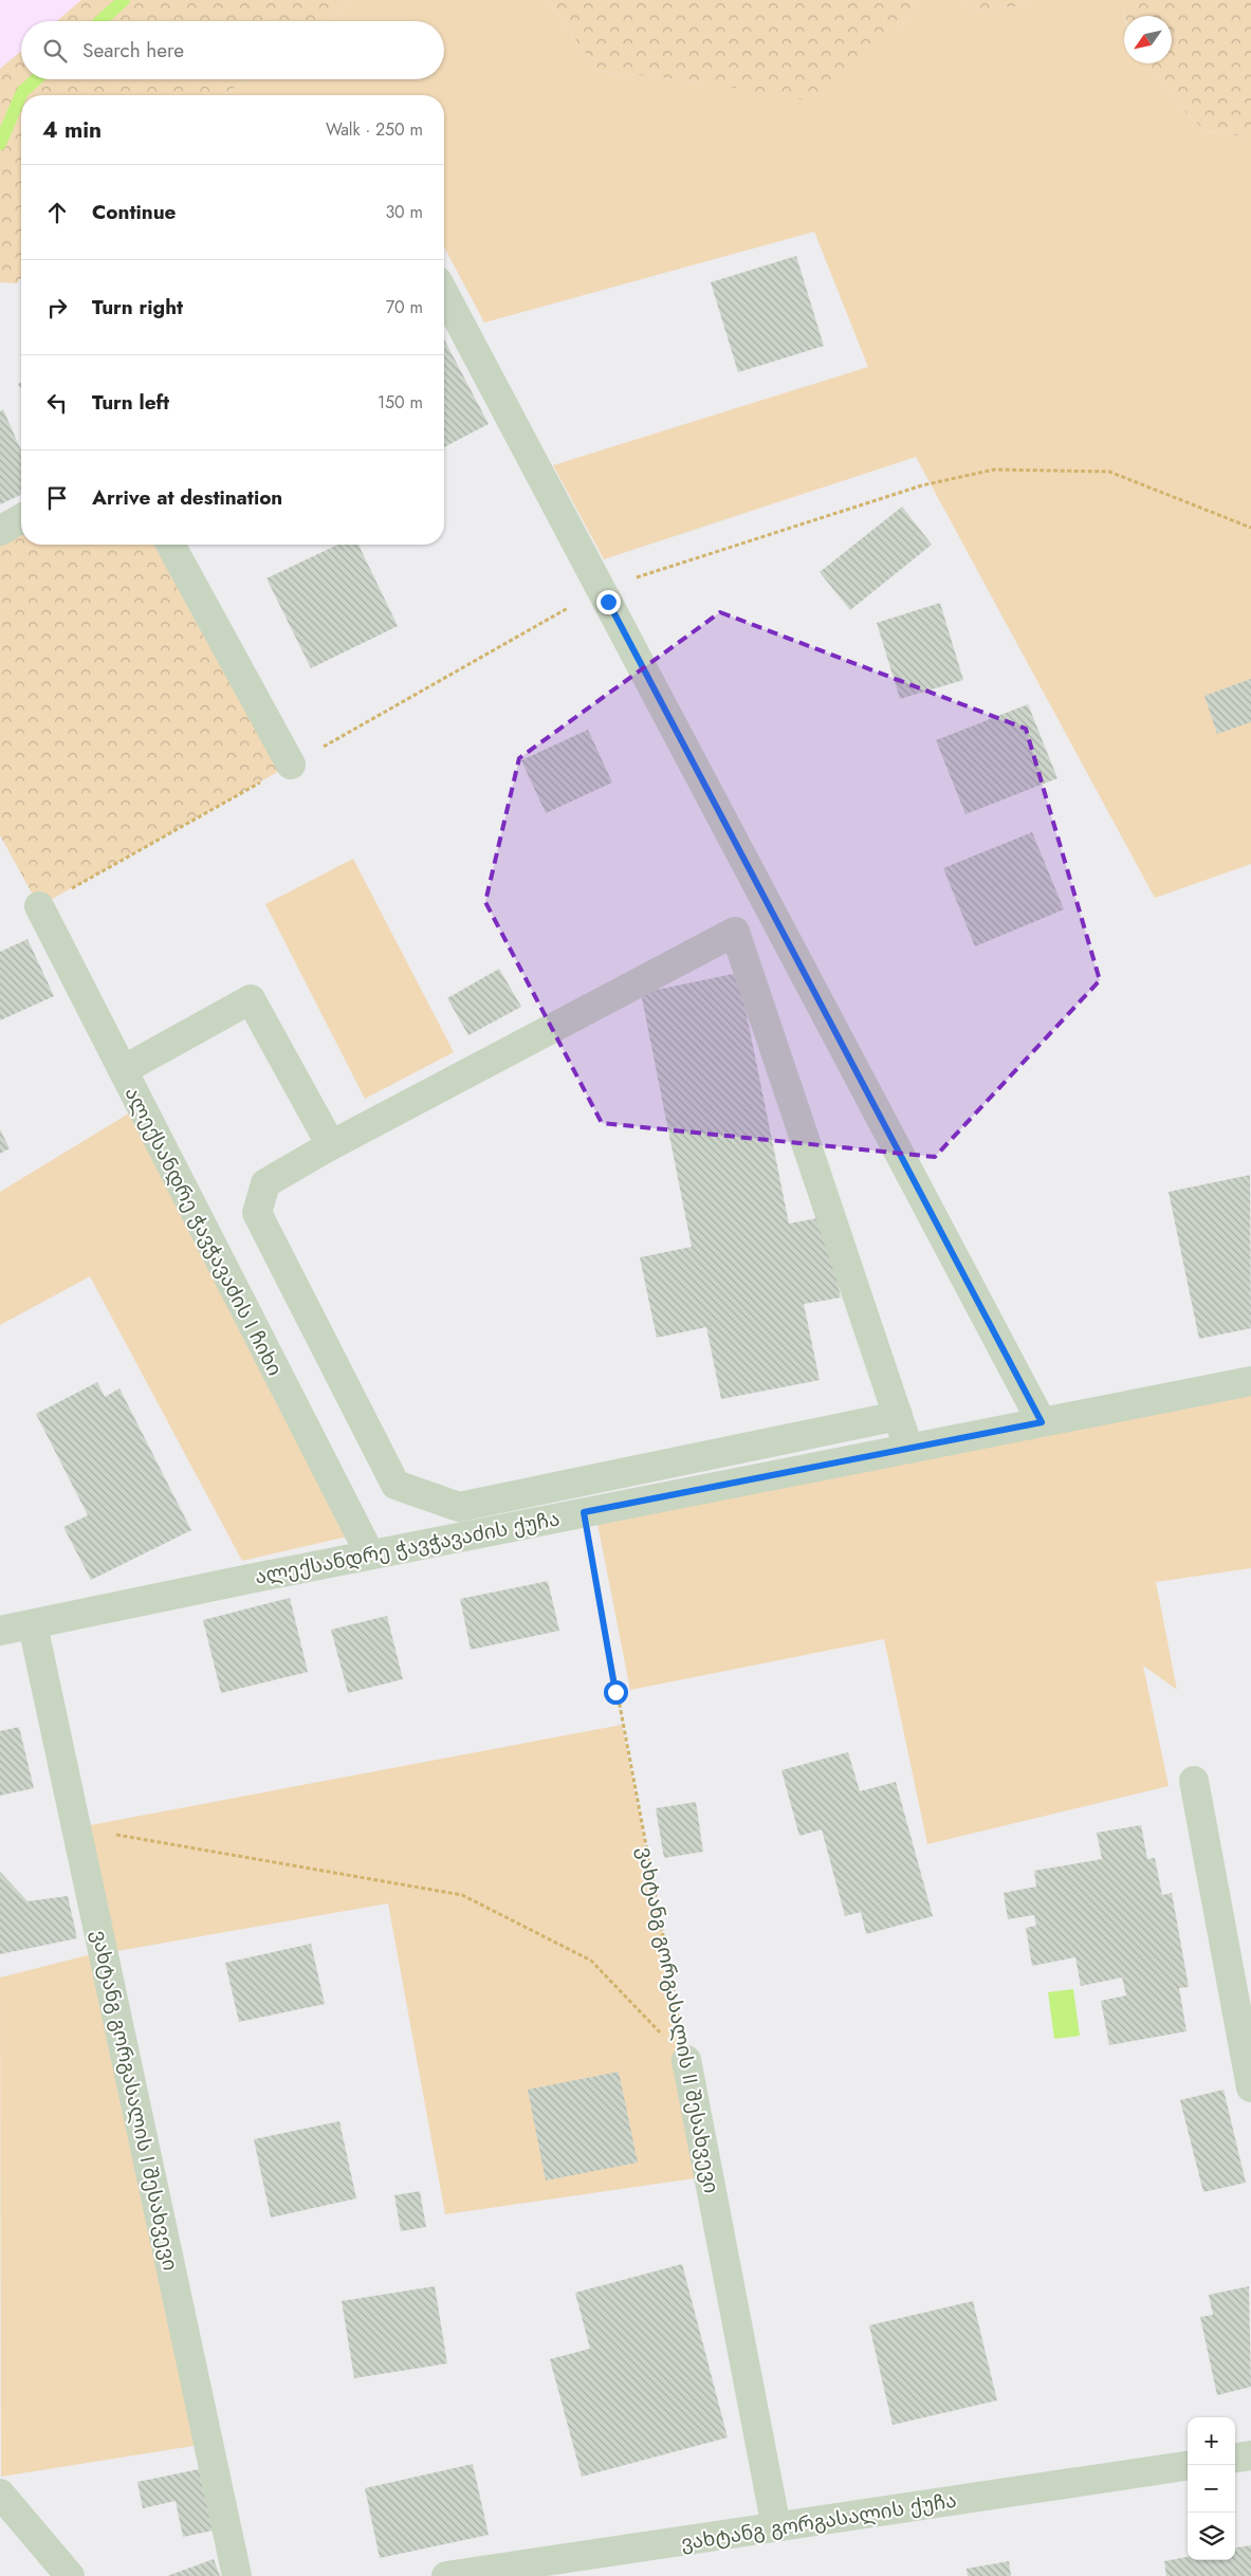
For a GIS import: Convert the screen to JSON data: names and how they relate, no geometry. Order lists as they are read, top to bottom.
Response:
{
  "streets": {
    "street": [
      "ალექსანდრე ჭავჭავაძის I ჩიხი",
      "ალექსანდრე ჭავჭავაძის ქუჩა",
      "ვახტანგ გორგასალის II შესახვევი",
      "ვახტანგ გორგასალის I შესახვევი",
      "ვახტანგ გორგასალის ქუჩა"
    ]
  },
  "crossings": [
    ["ალექსანდრე ჭავჭავაძის I ჩიხი", "ალექსანდრე ჭავჭავაძის ქუჩა"],
    ["ალექსანდრე ჭავჭავაძის ქუჩა", "ვახტანგ გორგასალის II შესახვევი"],
    ["ალექსანდრე ჭავჭავაძის ქუჩა", "ვახტანგ გორგასალის I შესახვევი"],
    ["ვახტანგ გორგასალის II შესახვევი", "ვახტანგ გორგასალის ქუჩა"]
  ],
  "north": "bottom left",
  "page": {
    "search": "Search here",
    "heading": ["4 min", "Walk · 250 m"],
    "list": [
      ["Continue", "30 m"],
      ["Turn right", "70 m"],
      ["Turn left", "150 m"],
      "Arrive at destination"
    ],
    "map_buttons": ["+", "−"]
  }
}
